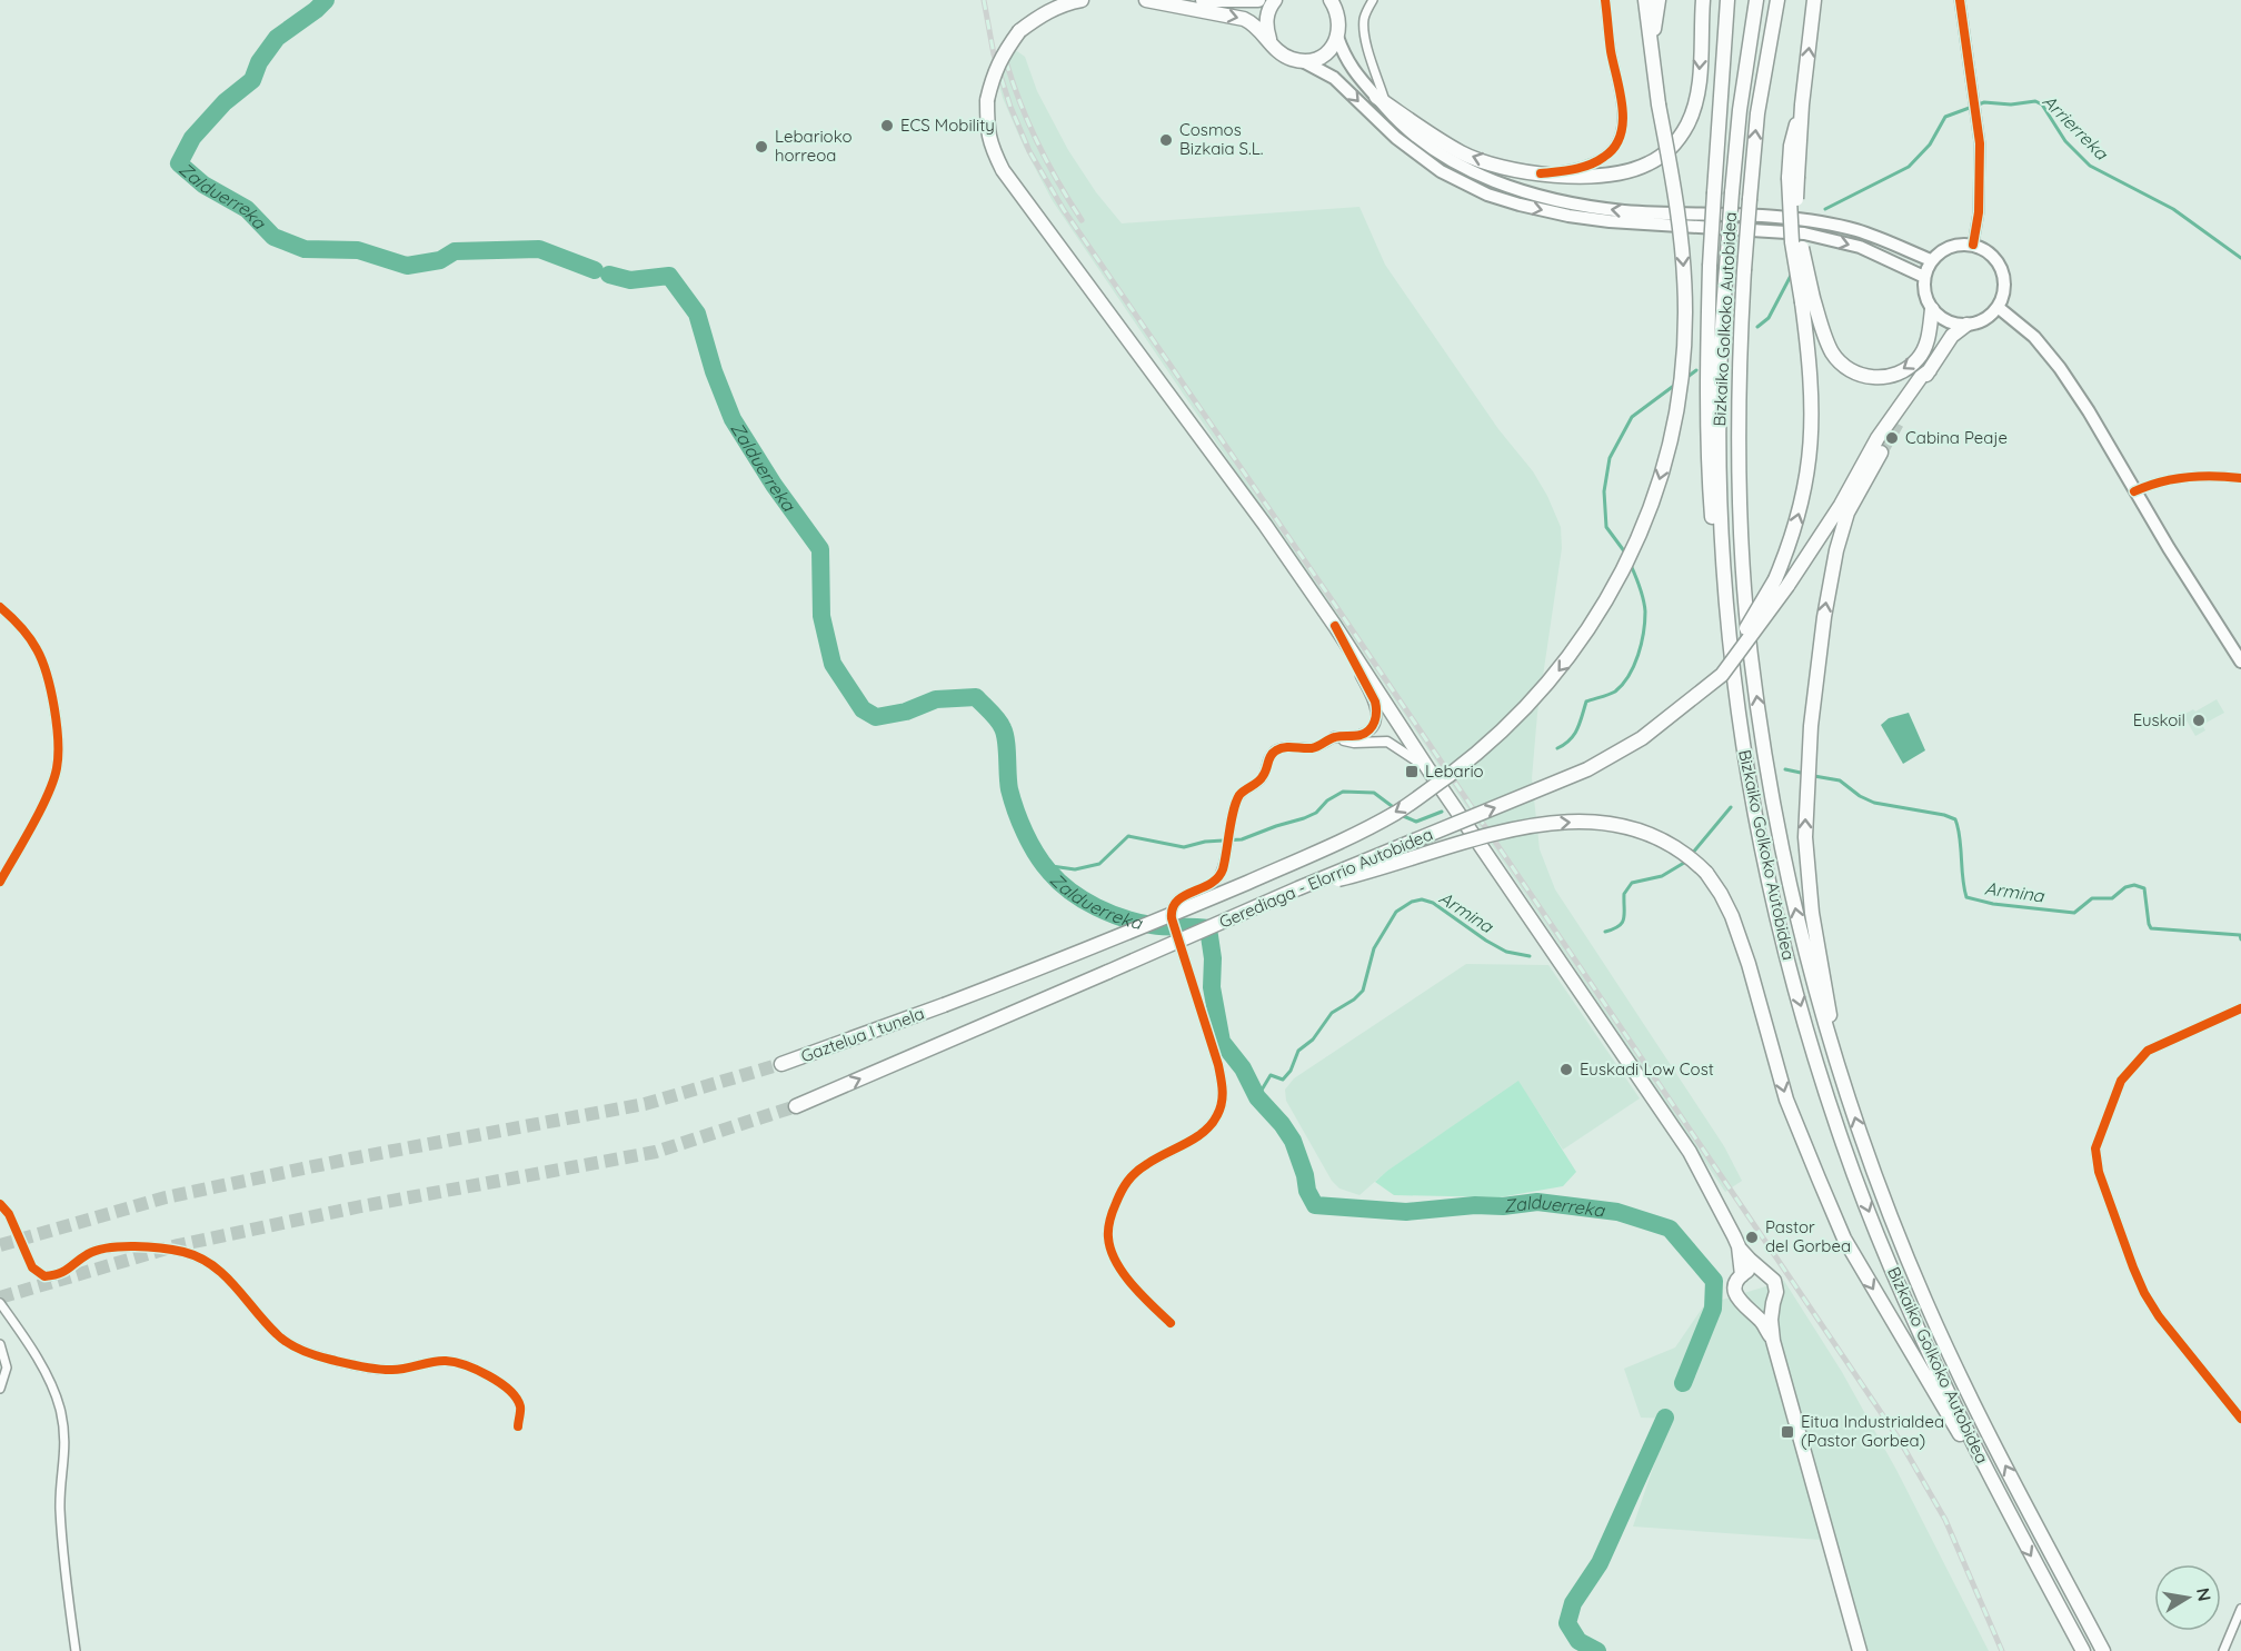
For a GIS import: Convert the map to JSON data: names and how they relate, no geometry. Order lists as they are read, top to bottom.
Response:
{
  "streets": {
    "highway": ["Bizkaiko Golkoko Autobidea", "Gerediaga - Elorrio Autobidea", "Gaztelua I tunela"]
  },
  "crossings": [
    ["Gerediaga - Elorrio Autobidea", "Gaztelua I tunela"]
  ],
  "water": ["Arrierreka", "Zalduerreka", "Armina"],
  "places": {
    "other": [
      "ECS Mobility",
      "Cosmos Bizkaia S.L.",
      "Lebarioko horreoa",
      "Cabina Peaje",
      "Euskoil",
      "Euskadi Low Cost",
      "Pastor del Gorbea"
    ],
    "transit": ["Lebario", "Eitua Industrialdea (Pastor Gorbea)"]
  },
  "north": "right"
}
